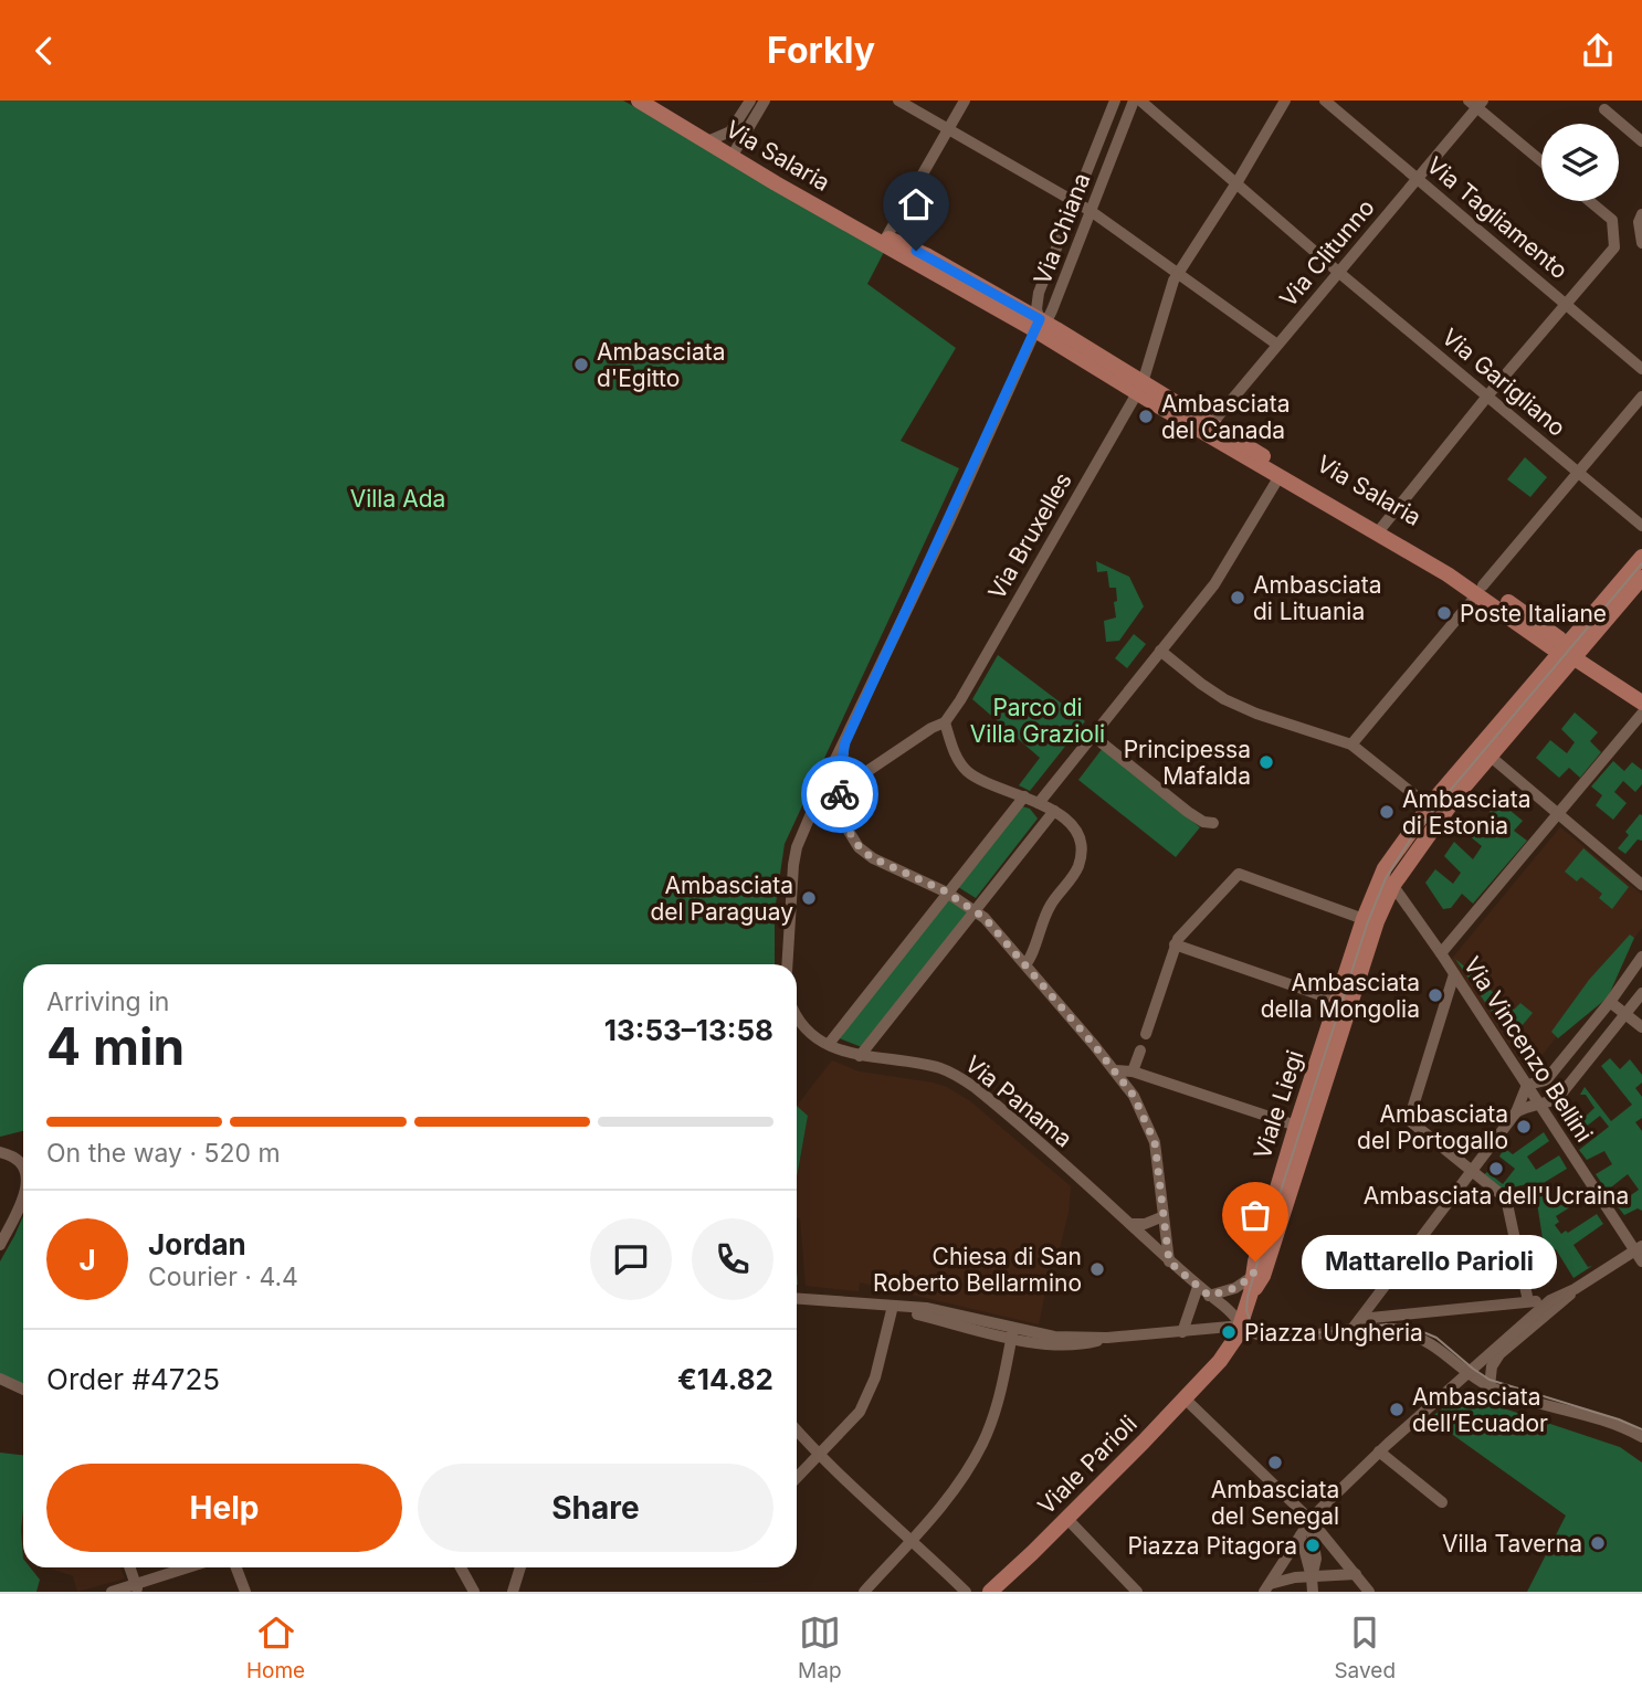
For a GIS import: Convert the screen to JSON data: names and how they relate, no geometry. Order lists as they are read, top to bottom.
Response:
{
  "streets": {
    "main road": ["Via Salaria", "Viale Liegi", "Viale Parioli"],
    "street": [
      "Via Tagliamento",
      "Via Chiana",
      "Via Clitunno",
      "Via Garigliano",
      "Via Bruxelles",
      "Via Vincenzo Bellini",
      "Via Panama"
    ]
  },
  "crossings": [
    ["Via Salaria", "Via Chiana"],
    ["Via Salaria", "Via Clitunno"],
    ["Via Salaria", "Via Bruxelles"],
    ["Via Salaria", "Viale Liegi"],
    ["Via Tagliamento", "Via Clitunno"],
    ["Via Clitunno", "Via Garigliano"],
    ["Via Garigliano", "Via Bruxelles"],
    ["Via Vincenzo Bellini", "Viale Liegi"]
  ],
  "parks": ["Villa Ada", "Parco di Villa Grazioli"],
  "places": [
    "Ambasciata d'Egitto",
    "Ambasciata del Canada",
    "Ambasciata di Lituania",
    "Poste Italiane",
    "Principessa Mafalda",
    "Ambasciata di Estonia",
    "Ambasciata del Paraguay",
    "Ambasciata della Mongolia",
    "Ambasciata del Portogallo",
    "Ambasciata dell'Ucraina",
    "Mattarello Parioli",
    "Chiesa di San Roberto Bellarmino",
    "Piazza Ungheria",
    "Ambasciata dell’Ecuador",
    "Ambasciata del Senegal",
    "Villa Taverna",
    "Piazza Pitagora"
  ],
  "page": {
    "header": "Forkly",
    "heading": ["4 min", "Arriving in", "13:53–13:58"],
    "panel": [
      "Jordan",
      "Courier · 4.4",
      "Order #4725",
      "€14.82"
    ],
    "bar": "On the way · 520 m",
    "round": "J",
    "bubble": "Mattarello Parioli",
    "buttons": ["Help", "Share"],
    "tabs": ["Home", "Map", "Saved"]
  }
}
